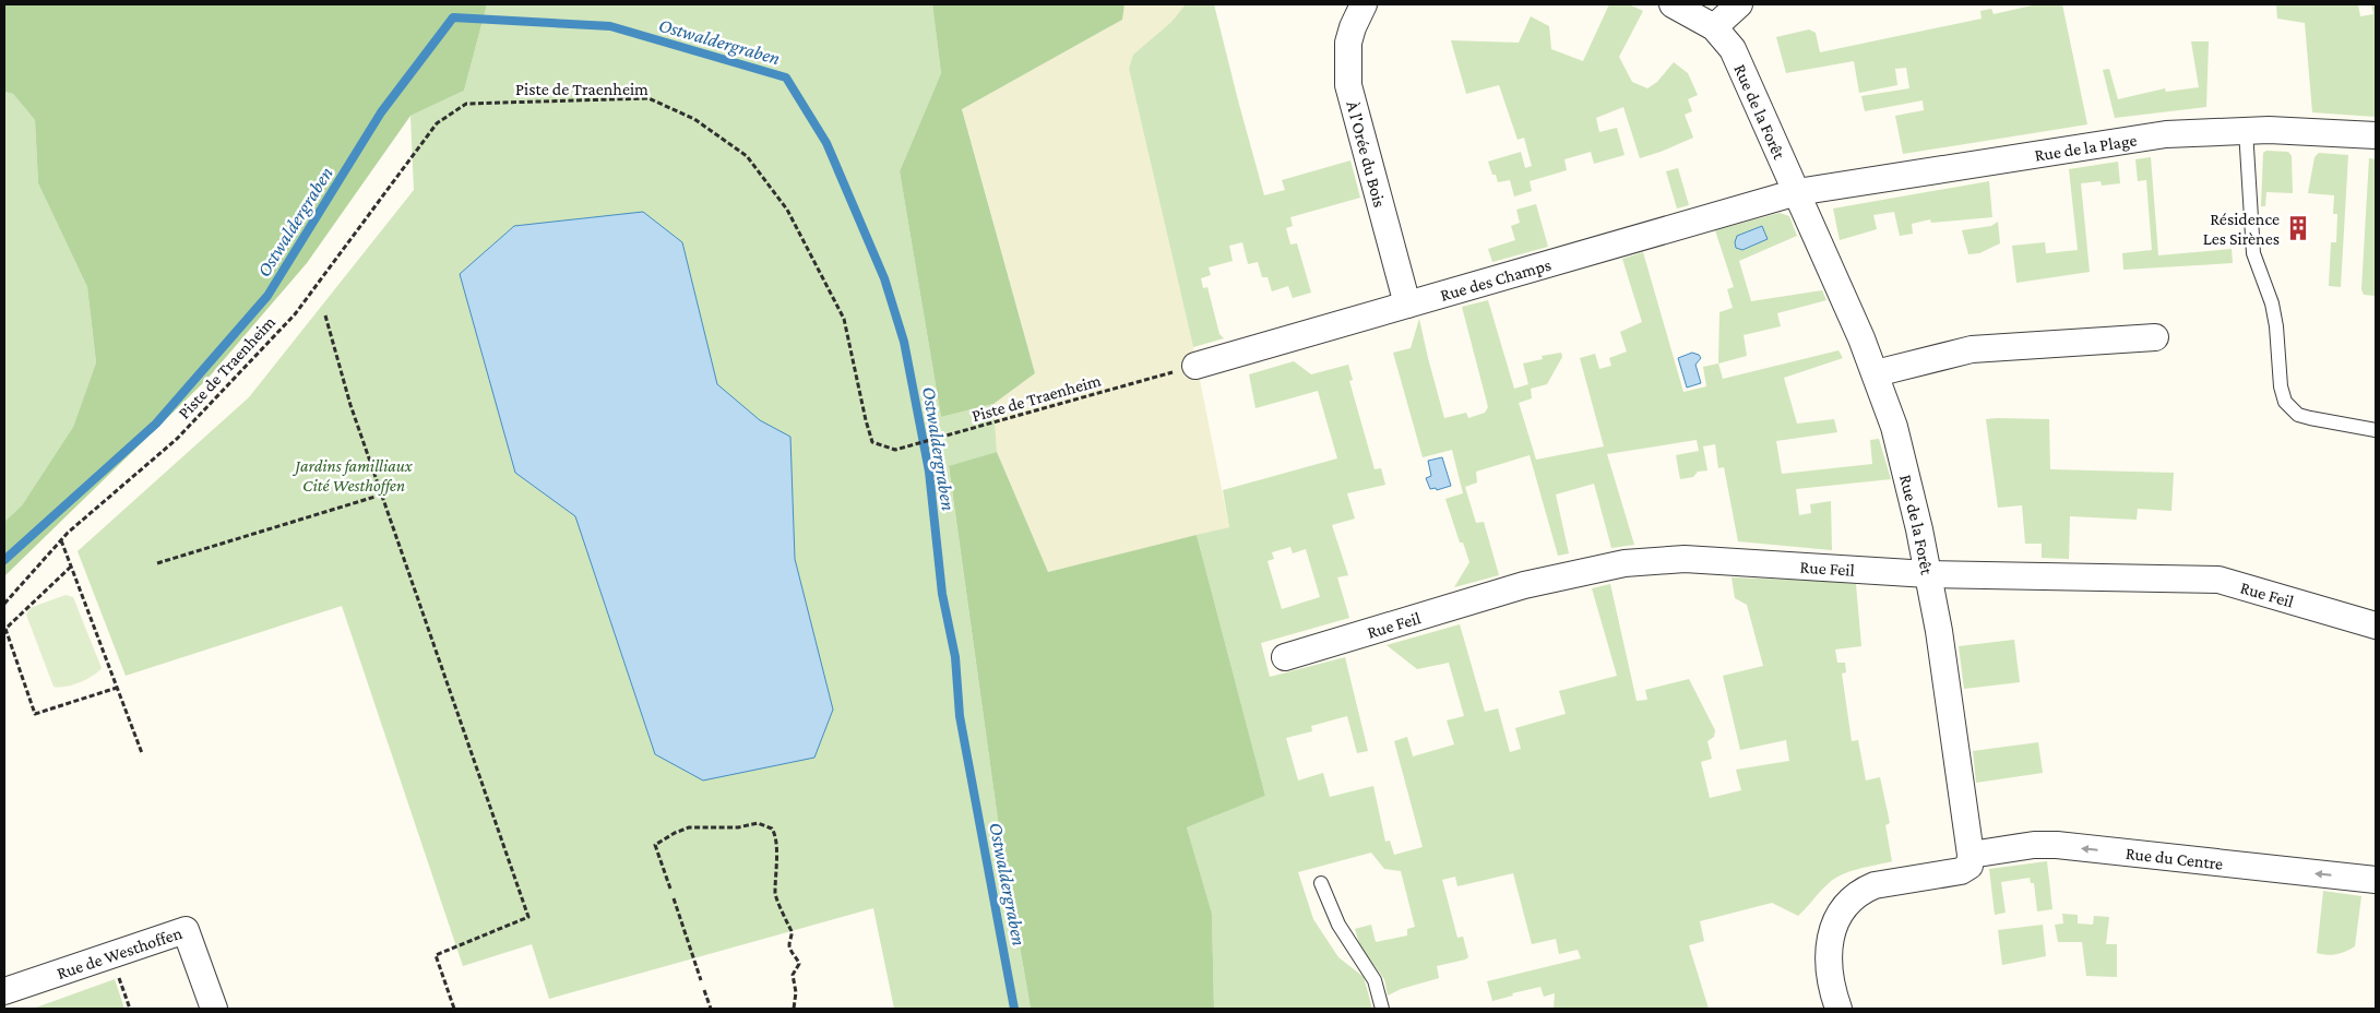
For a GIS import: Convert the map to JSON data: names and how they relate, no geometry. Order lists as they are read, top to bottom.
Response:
{
  "streets": {
    "street": [
      "Rue de la Forêt",
      "Rue de la Plage",
      "À l'Orée du Bois",
      "Rue des Champs",
      "Rue Feil",
      "Rue du Centre",
      "Rue de Westhoffen"
    ],
    "path": ["Piste de Traenheim"]
  },
  "crossings": [
    ["Piste de Traenheim", "Rue des Champs"],
    ["Rue de la Forêt", "Rue de la Plage"],
    ["Rue de la Forêt", "Rue des Champs"],
    ["Rue de la Forêt", "Rue Feil"],
    ["Rue de la Forêt", "Rue du Centre"],
    ["Rue de la Plage", "Rue des Champs"],
    ["À l'Orée du Bois", "Rue des Champs"]
  ],
  "one_way": ["Rue du Centre"],
  "water": ["Ostwaldergraben"],
  "parks": ["Jardins familliaux Cité Westhoffen"],
  "places": {
    "building": ["Résidence Les Sirènes"]
  }
}
